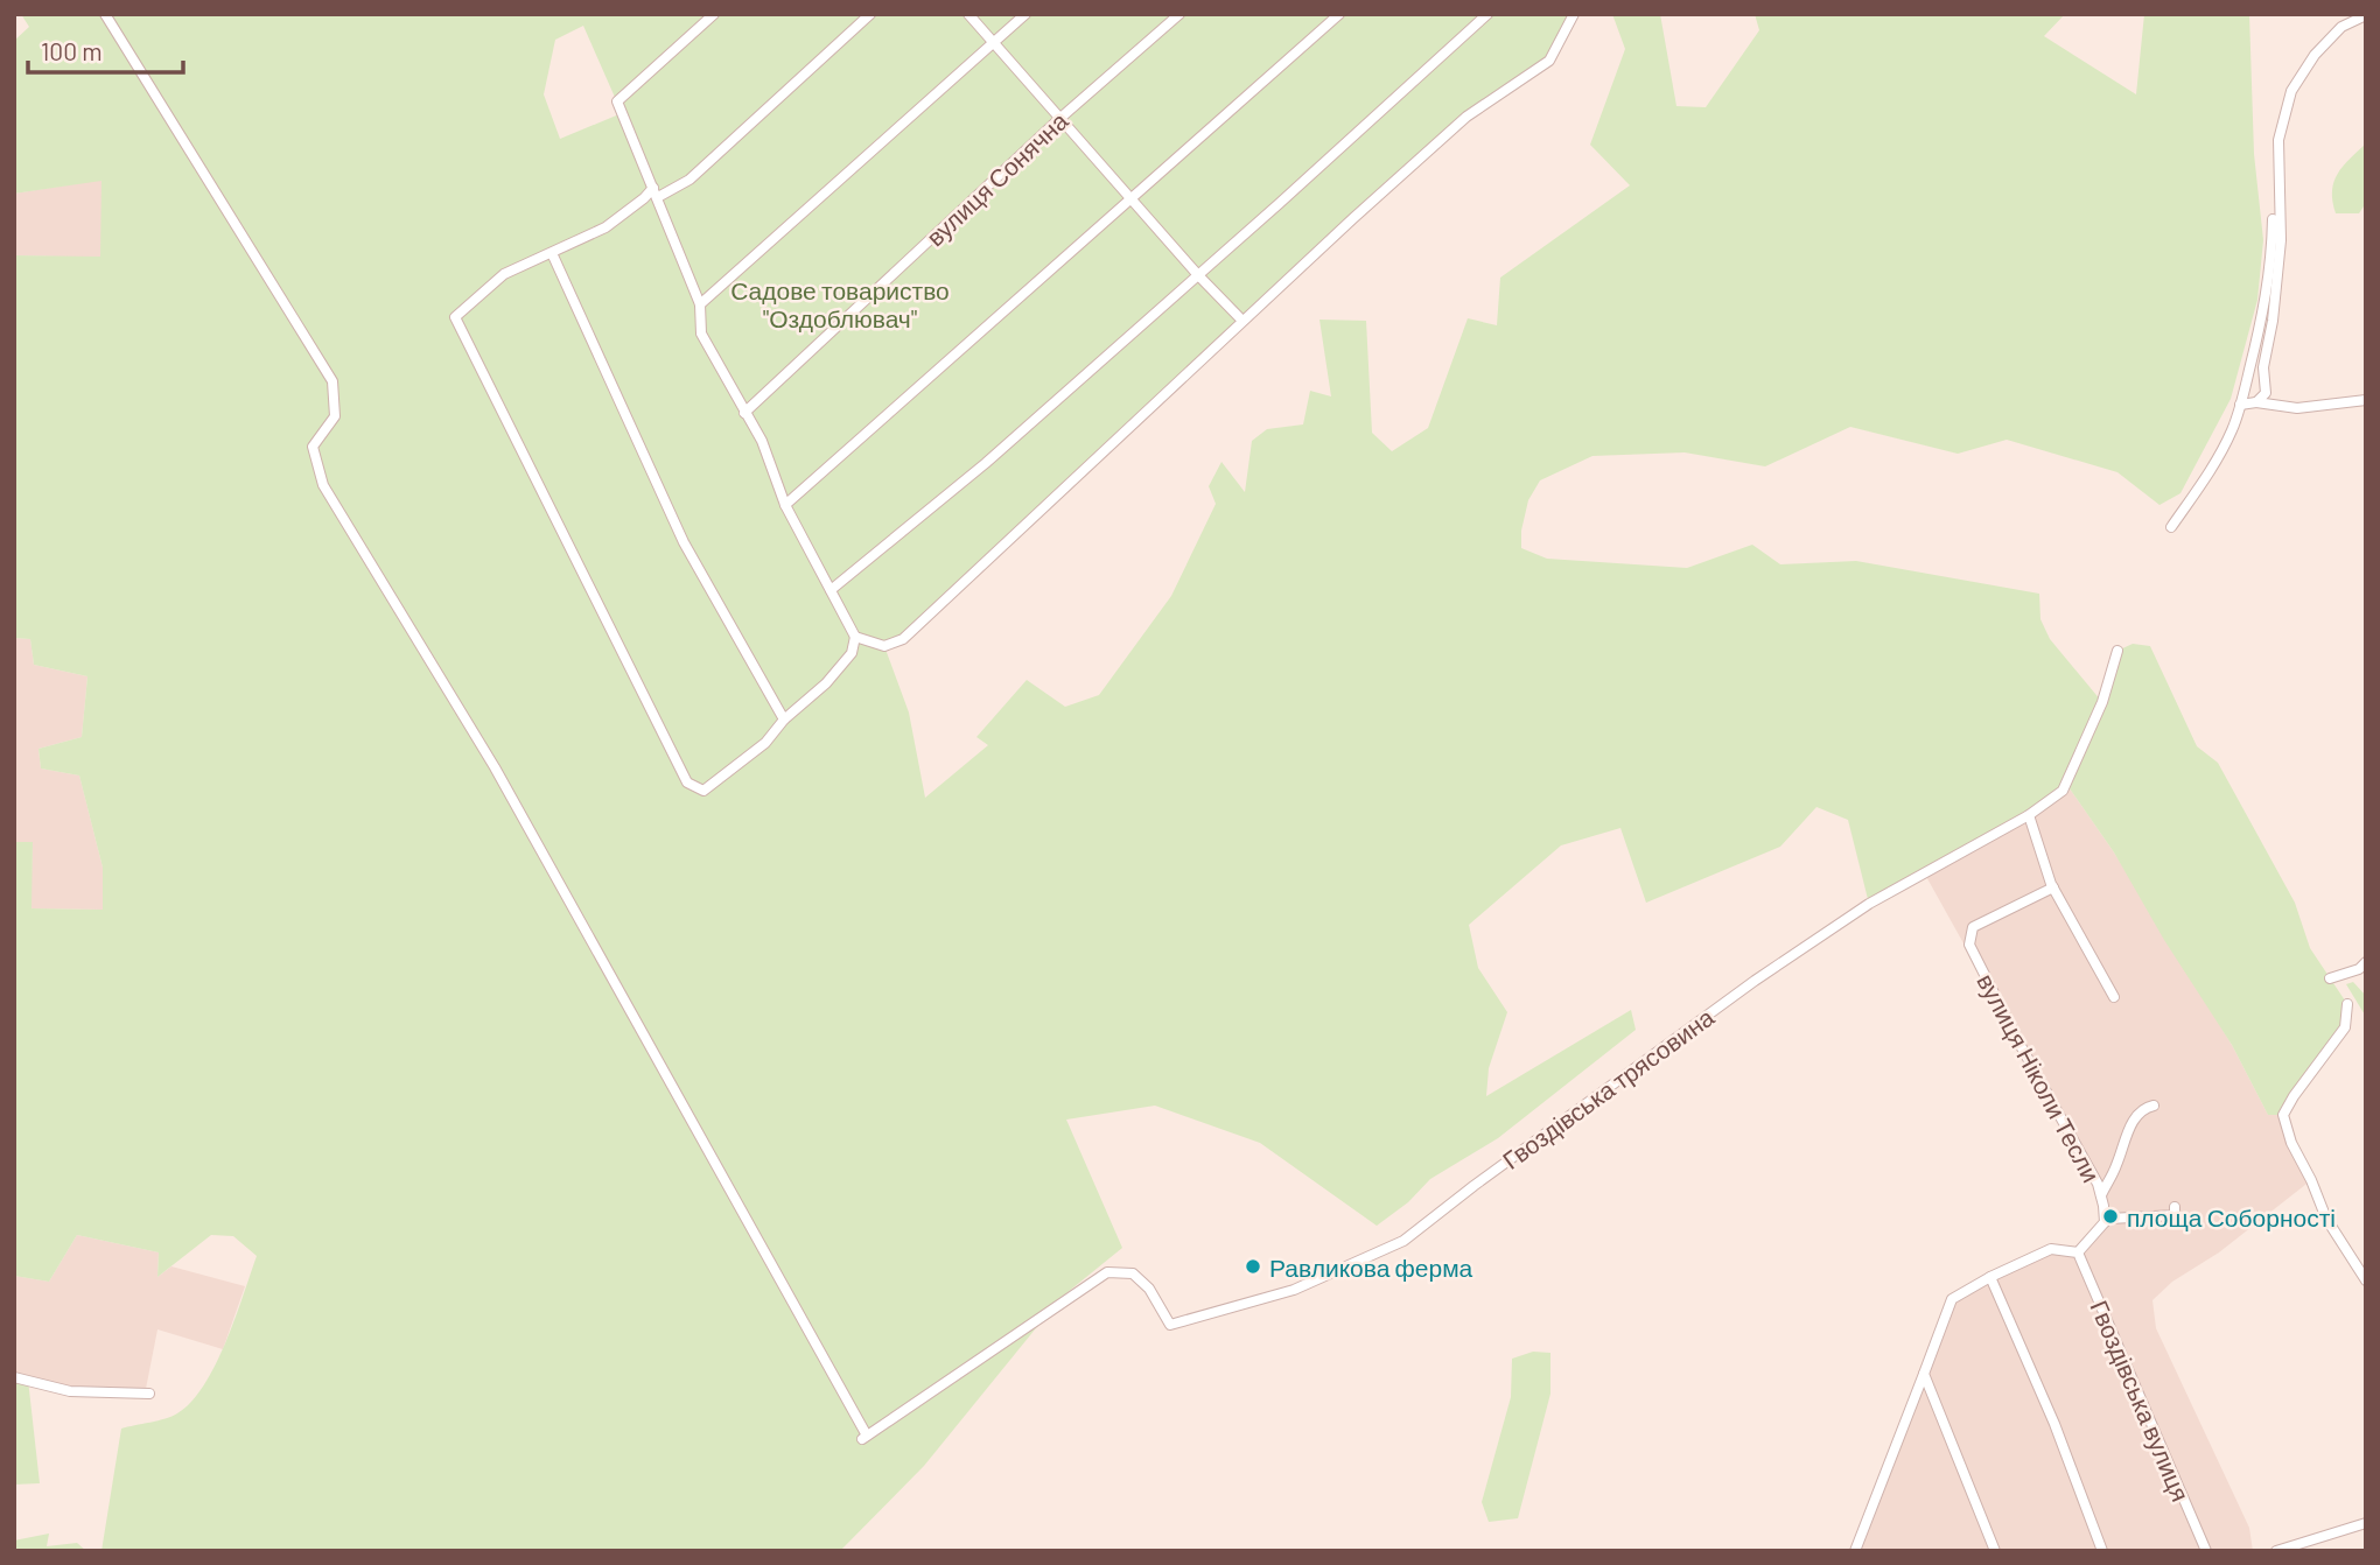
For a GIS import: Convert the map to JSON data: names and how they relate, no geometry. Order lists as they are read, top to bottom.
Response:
{
  "streets": {
    "street": [
      "вулиця Сонячна",
      "вулиця Ніколи Тесли",
      "Гвоздівська трясовина",
      "Гвоздівська вулиця"
    ]
  },
  "parks": ["Садове товариство \"Оздоблювач\""],
  "places": ["площа Соборності", "Равликова ферма"],
  "scale_bar": "100 m"
}
